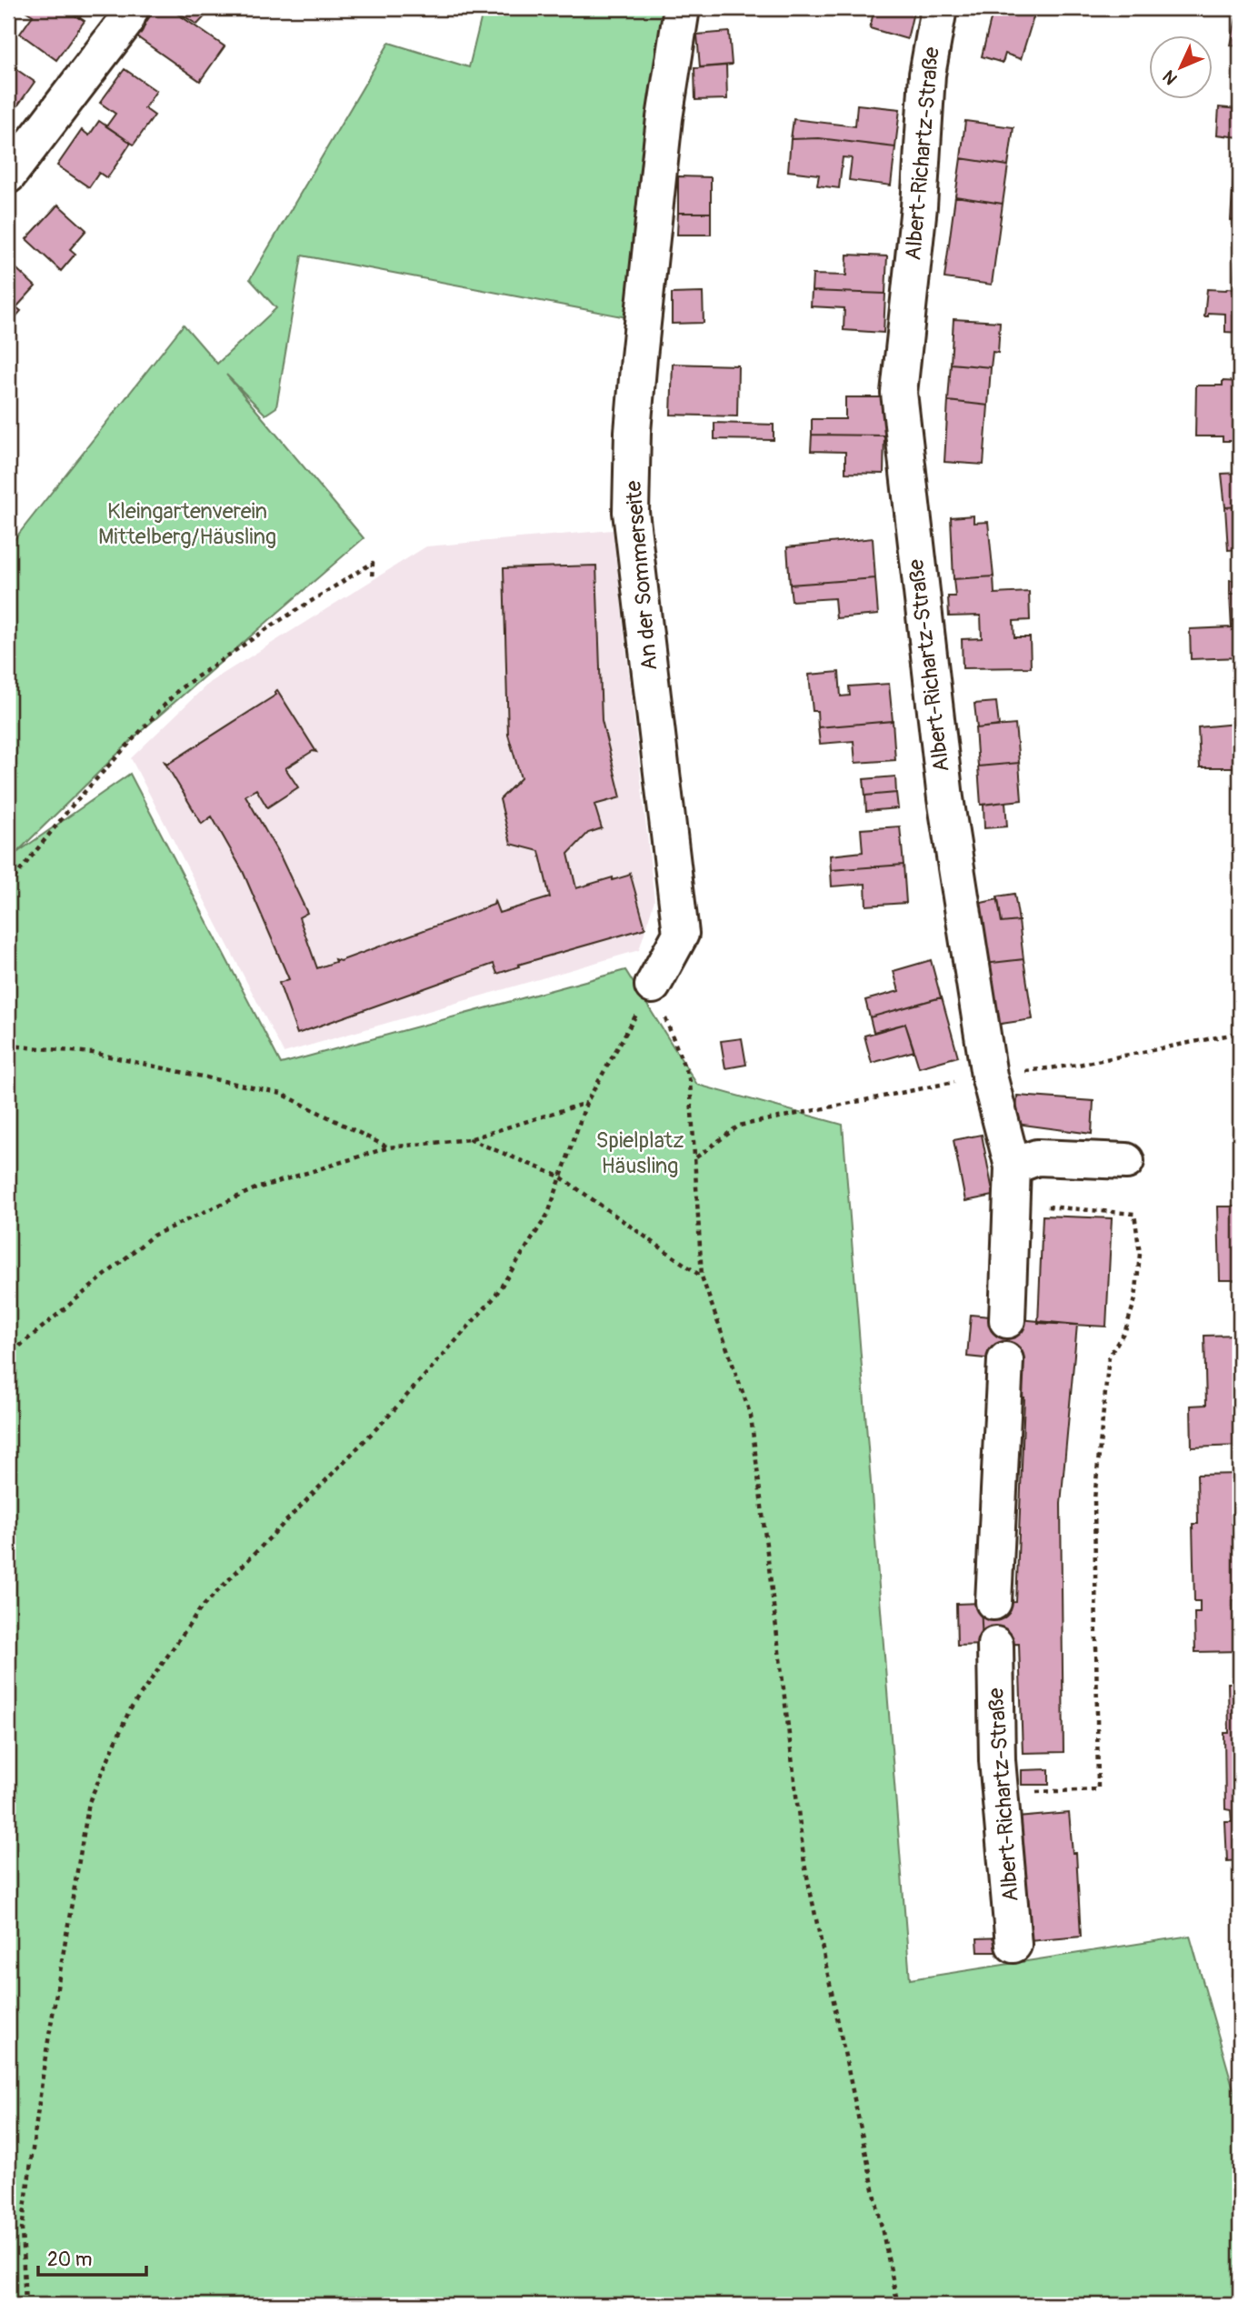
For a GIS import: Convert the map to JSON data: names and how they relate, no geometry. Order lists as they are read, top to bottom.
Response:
{
  "streets": {
    "street": ["Albert-Richartz-Straße", "An der Sommerseite"]
  },
  "parks": ["Kleingartenverein Mittelberg/Häusling", "Spielplatz Häusling"],
  "scale_bar": "20 m",
  "north": "bottom left"
}
